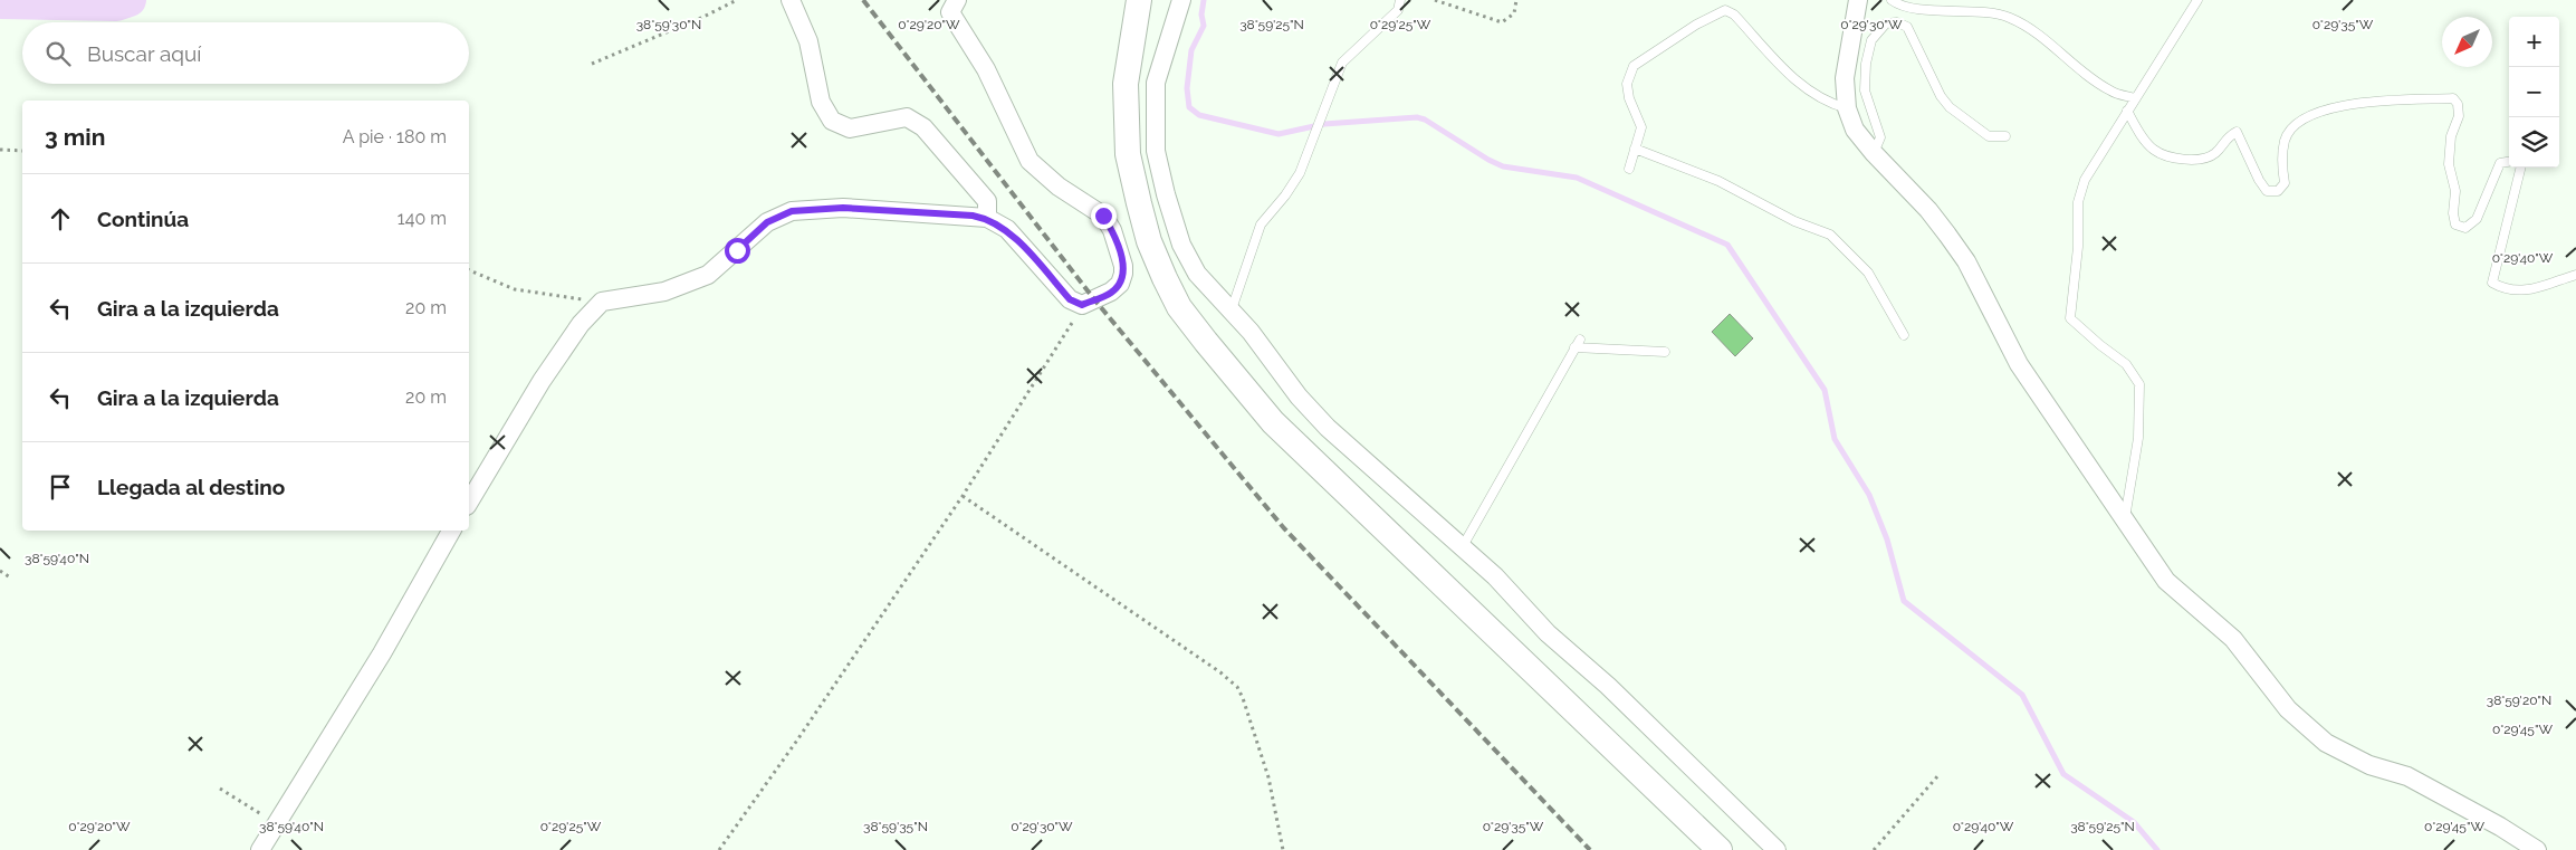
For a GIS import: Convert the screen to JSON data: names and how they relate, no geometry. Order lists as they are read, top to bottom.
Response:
{
  "north": "bottom left",
  "page": {
    "map_buttons": ["+", "−"],
    "search": "Buscar aquí",
    "heading": ["3 min", "A pie · 180 m"],
    "list": [
      ["Continúa", "140 m"],
      ["Gira a la izquierda", "20 m"],
      ["Gira a la izquierda", "20 m"],
      "Llegada al destino"
    ]
  },
  "coordinates": [
    "38°59'30\"N",
    "0°29'20\"W",
    "38°59'25\"N",
    "0°29'25\"W",
    "0°29'35\"W",
    "0°29'30\"W",
    "0°29'40\"W",
    "38°59'40\"N",
    "38°59'20\"N",
    "0°29'45\"W",
    "38°59'35\"N"
  ]
}
